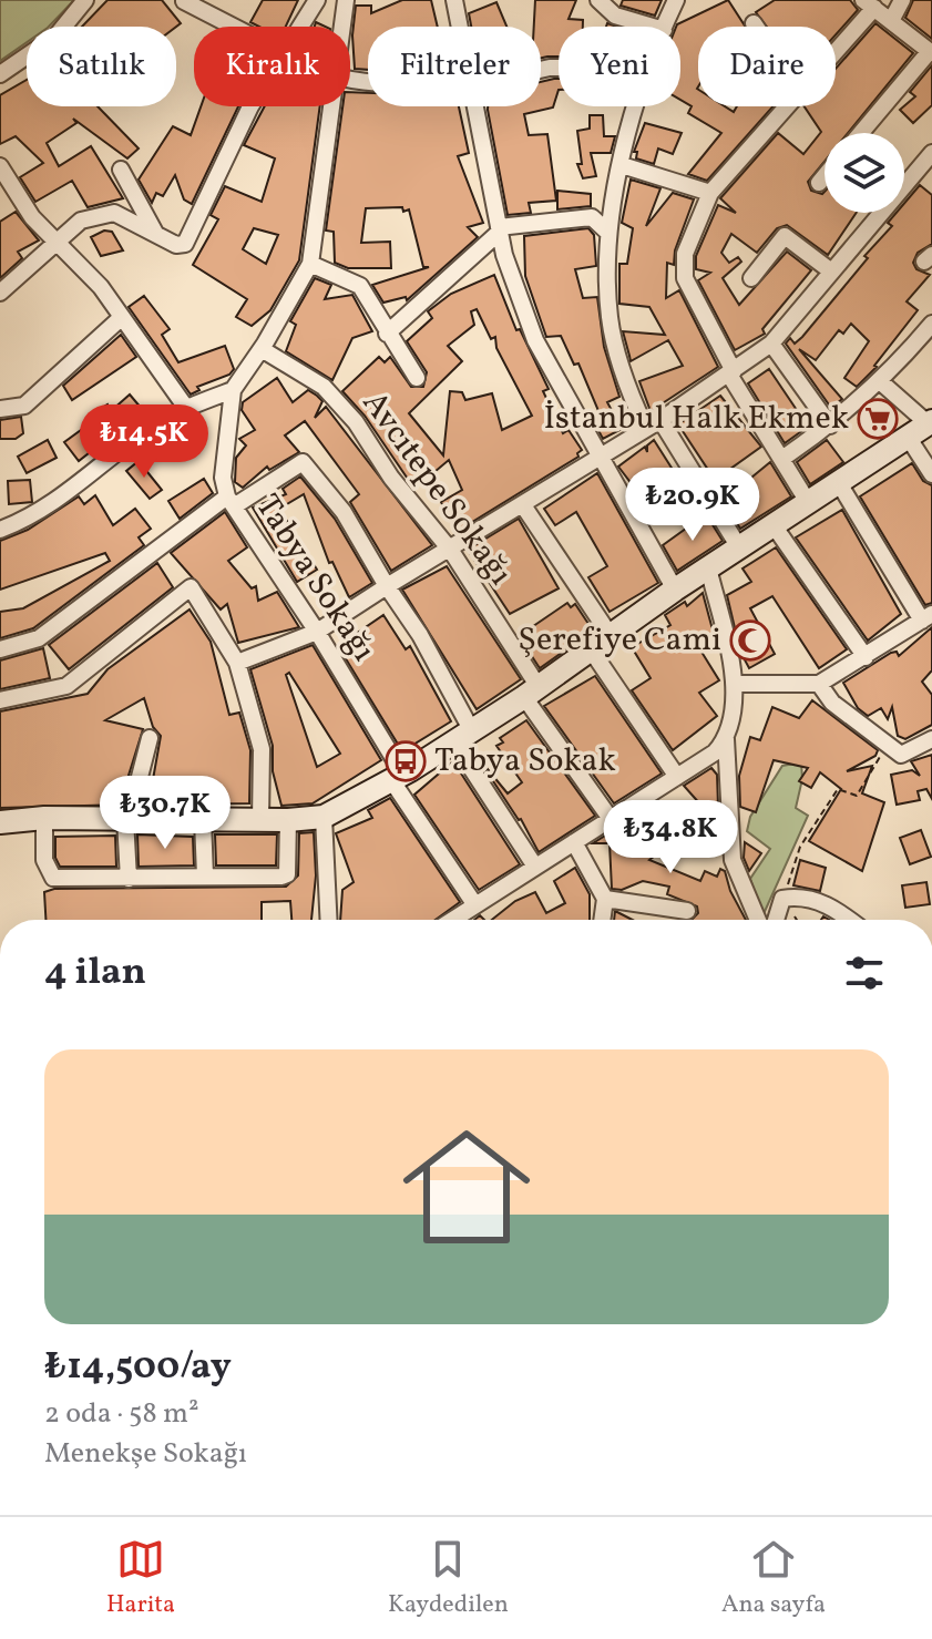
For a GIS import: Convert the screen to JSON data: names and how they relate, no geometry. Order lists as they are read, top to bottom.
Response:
{
  "streets": {
    "street": ["Avcıtepe Sokağı", "Tabya Sokağı"]
  },
  "crossings": [
    ["Avcıtepe Sokağı", "Tabya Sokağı"]
  ],
  "places": {
    "supermarket": ["İstanbul Halk Ekmek"],
    "mosque": ["Şerefiye Cami"],
    "bus stop": ["Tabya Sokak"]
  },
  "page": {
    "chip": [
      "Satılık",
      "Kiralık",
      "Filtreler",
      "Yeni",
      "Daire"
    ],
    "price": [
      "₺14.5K",
      "₺20.9K",
      "₺30.7K",
      "₺34.8K"
    ],
    "heading": "4 ilan",
    "list": [
      {
        "name": "₺14,500/ay",
        "note": "2 oda · 58 m² · Menekşe Sokağı"
      }
    ],
    "tabs": ["Harita", "Kaydedilen", "Ana sayfa"]
  }
}
